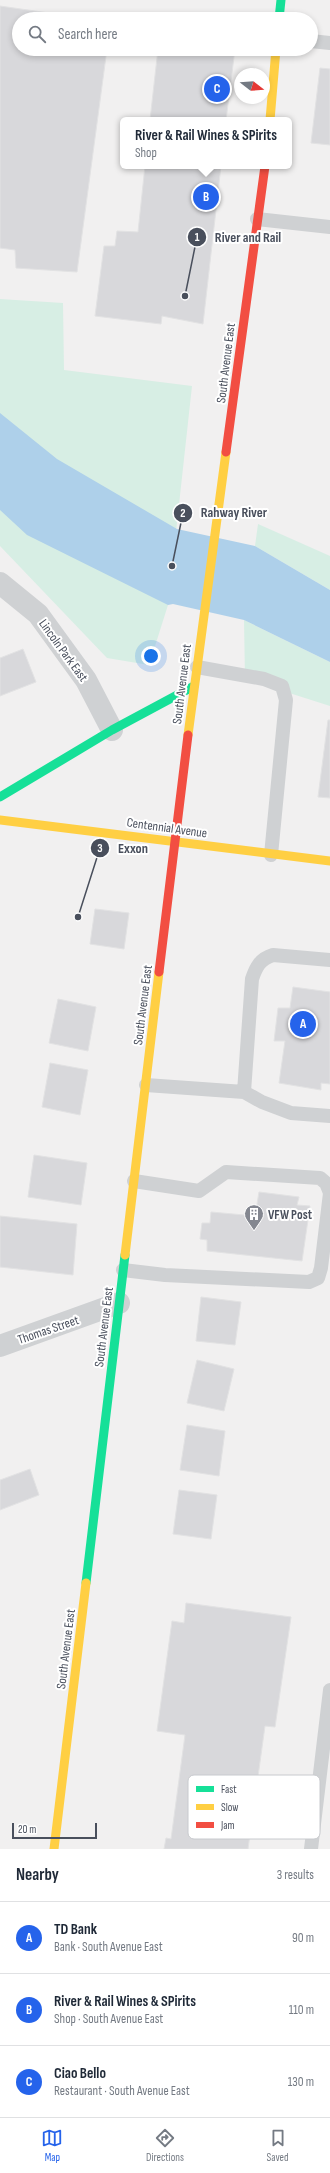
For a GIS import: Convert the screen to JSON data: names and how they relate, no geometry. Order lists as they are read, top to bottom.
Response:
{
  "streets": {
    "main road": ["South Avenue East", "Centennial Avenue"],
    "street": ["Lincoln Park East", "Thomas Street"]
  },
  "crossings": [
    ["South Avenue East", "Centennial Avenue"],
    ["South Avenue East", "Thomas Street"]
  ],
  "places": {
    "other": ["River and Rail", "Rahway River", "Exxon"],
    "building": ["VFW Post"]
  },
  "legend": ["Fast", "Slow", "Jam"],
  "scale_bar": "20 m",
  "north": "right",
  "page": {
    "search": "Search here",
    "pins": ["C", "B", "A"],
    "popup": ["River & Rail Wines & SPirits", "Shop"],
    "scale": "20 m",
    "heading": ["Nearby", "3 results"],
    "list": [
      {
        "mark": "A",
        "name": "TD Bank",
        "note": "Bank · South Avenue East",
        "value": "90 m"
      },
      {
        "mark": "B",
        "name": "River & Rail Wines & SPirits",
        "note": "Shop · South Avenue East",
        "value": "110 m"
      },
      {
        "mark": "C",
        "name": "Ciao Bello",
        "note": "Restaurant · South Avenue East",
        "value": "130 m"
      }
    ],
    "nav": ["Map", "Directions", "Saved"]
  }
}
